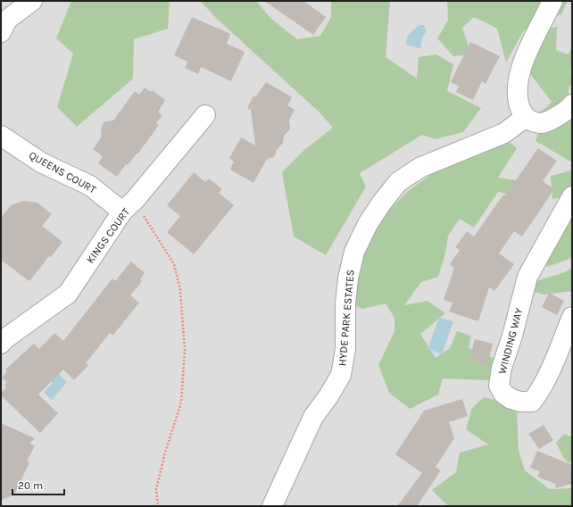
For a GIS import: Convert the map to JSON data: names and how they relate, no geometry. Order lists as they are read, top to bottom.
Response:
{
  "streets": {
    "street": [
      "QUEENS COURT",
      "KINGS COURT",
      "HYDE PARK ESTATES",
      "WINDING WAY"
    ]
  },
  "crossings": [
    ["QUEENS COURT", "KINGS COURT"]
  ],
  "scale_bar": "20 m"
}
